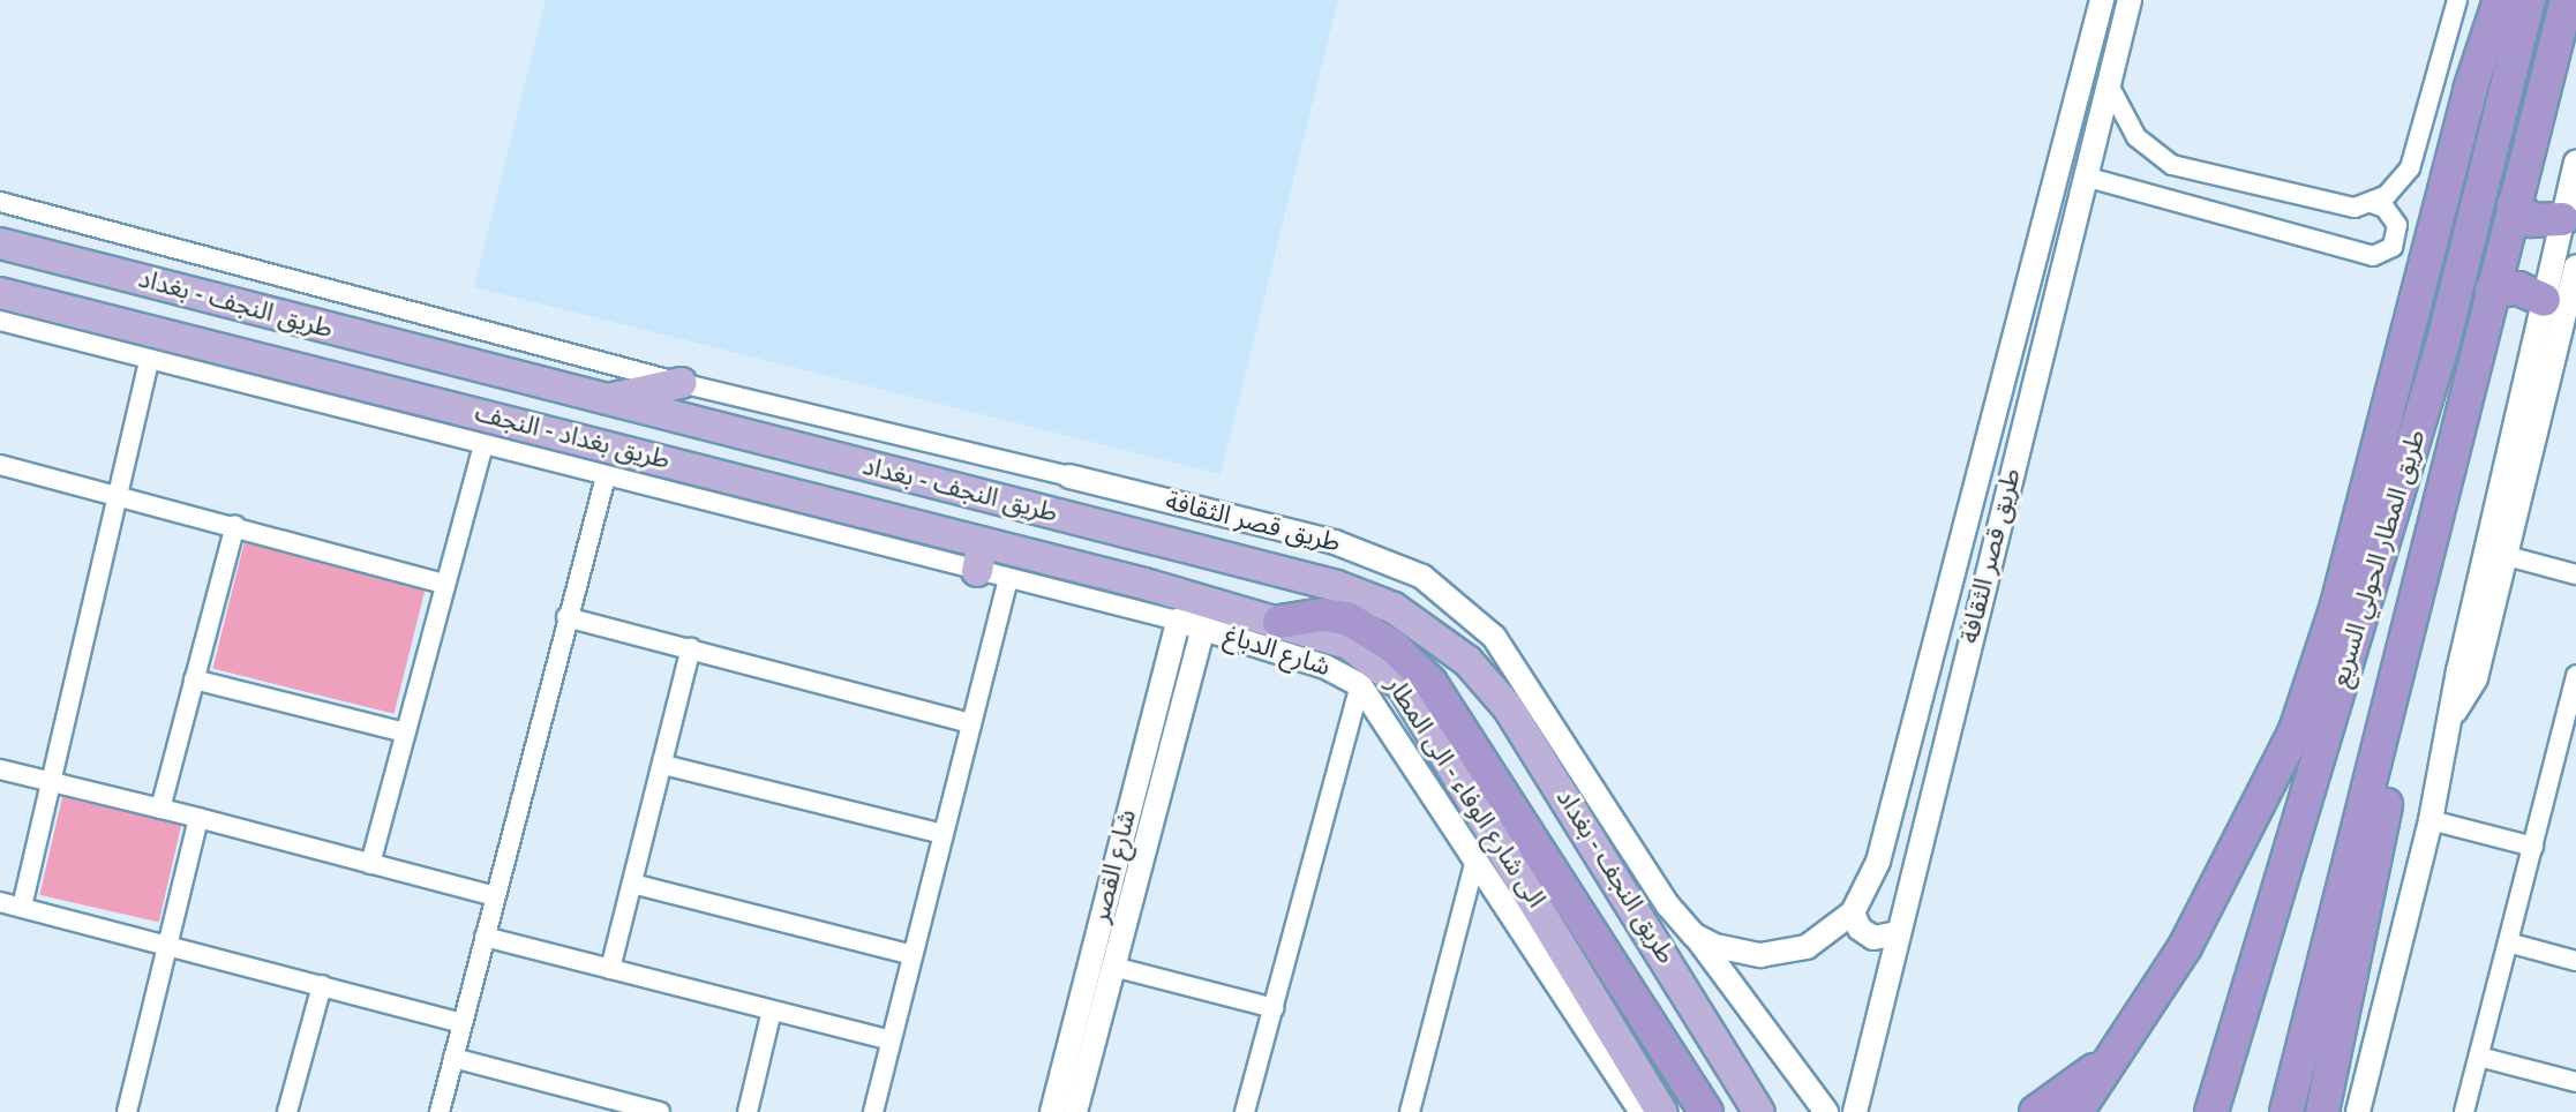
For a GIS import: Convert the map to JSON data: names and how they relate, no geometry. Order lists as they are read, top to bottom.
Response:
{
  "streets": {
    "highway": ["طريق المطار الحولي السريع"],
    "main road": ["طريق النجف - بغداد", "طريق بغداد - النجف", "الى شارع الوفاء - الى المطار"],
    "street": ["طريق قصر الثقافة", "شارع الدباغ", "شارع القصر"]
  },
  "crossings": [
    ["طريق بغداد - النجف", "الى شارع الوفاء - الى المطار"],
    ["شارع الدباغ", "الى شارع الوفاء - الى المطار"],
    ["شارع الدباغ", "شارع القصر"]
  ]
}
